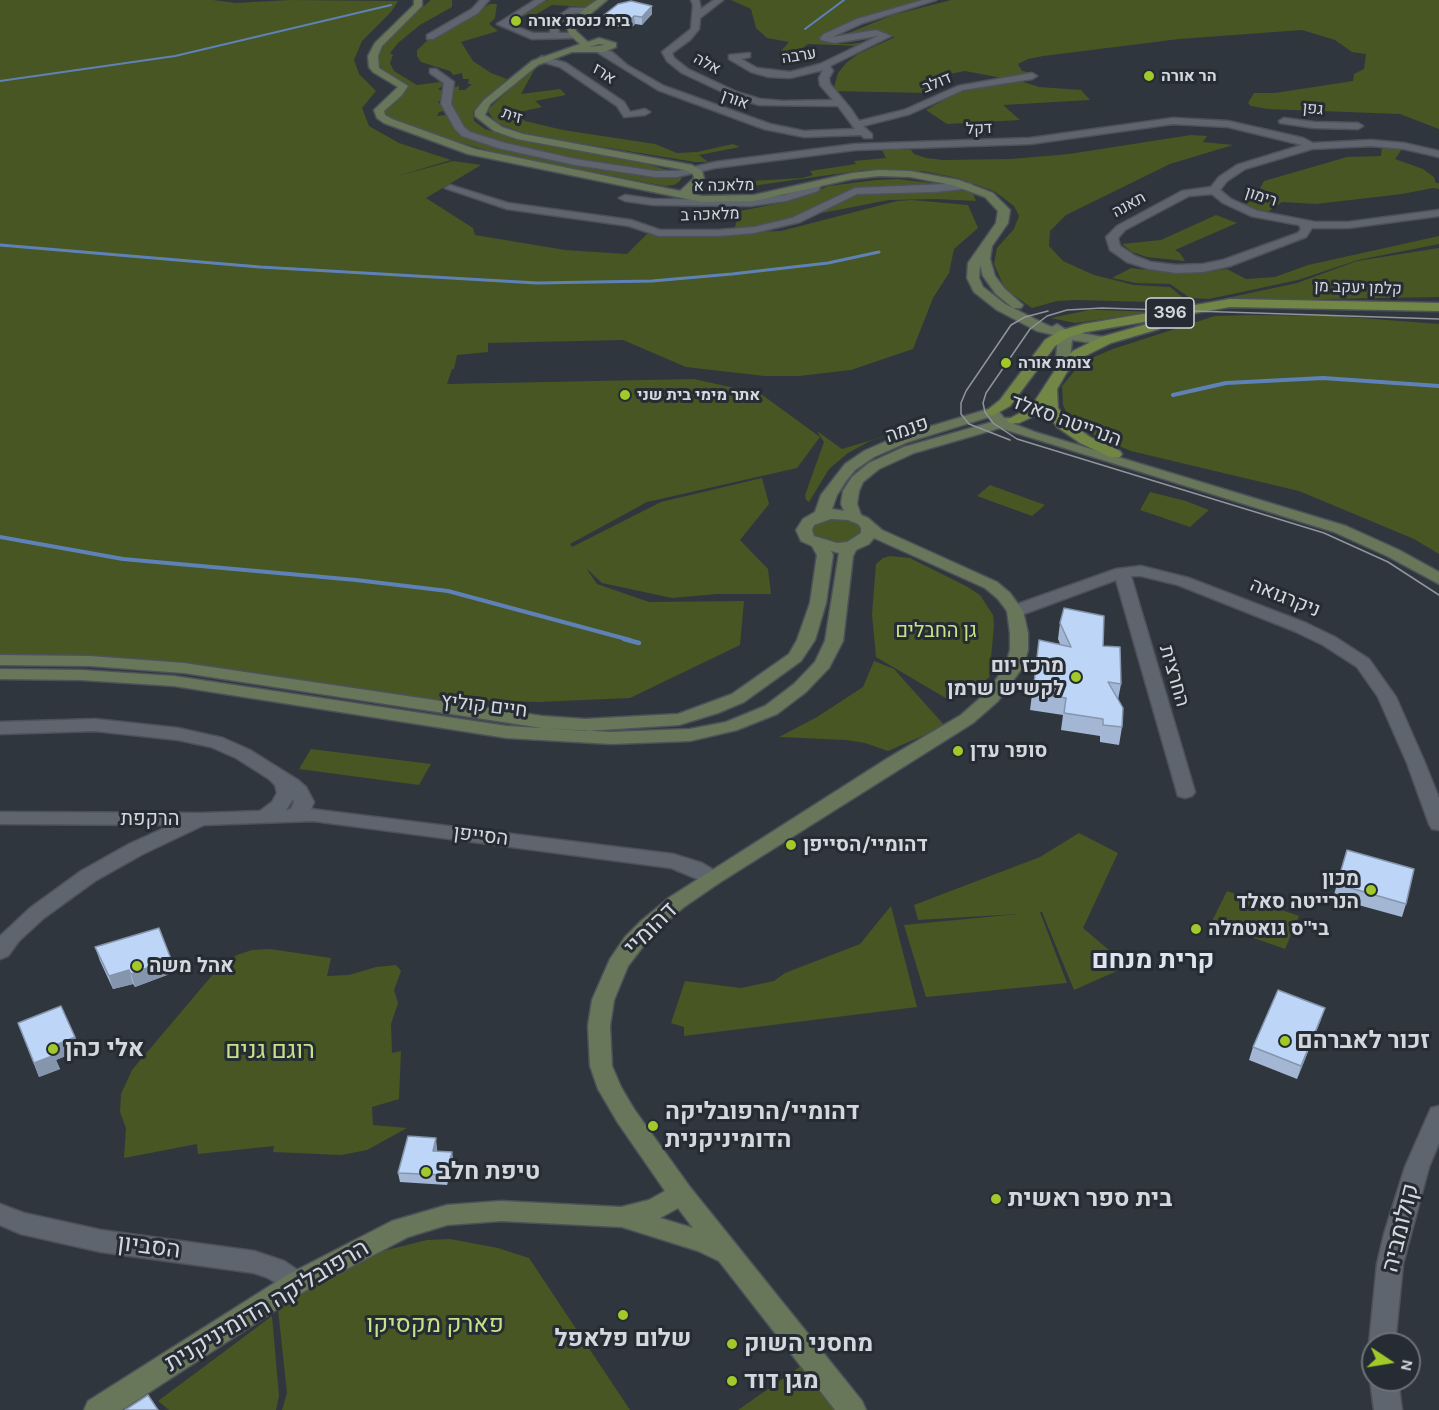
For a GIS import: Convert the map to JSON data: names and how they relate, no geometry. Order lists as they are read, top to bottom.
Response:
{
  "streets": {
    "main road": [
      "זית",
      "קלמן יעקב מן",
      "396",
      "הנרייטה סאלד",
      "פנמה",
      "חיים קוליץ",
      "דהומיי",
      "הרפובליקה הדומיניקנית"
    ],
    "street": [
      "ערבה",
      "אלה",
      "ארז",
      "דולב",
      "אורן",
      "גפן",
      "דקל",
      "מלאכה א",
      "רימון",
      "תאנה",
      "מלאכה ב",
      "ניקרגואה",
      "החרצית",
      "הרקפת",
      "הסייפן",
      "קולומביה",
      "הסביון"
    ]
  },
  "crossings": [
    ["ערבה", "אלה"],
    ["ערבה", "דולב"],
    ["ערבה", "אורן"],
    ["ערבה", "דקל"],
    ["ארז", "זית"],
    ["דולב", "אורן"],
    ["אורן", "זית"],
    ["זית", "דקל"],
    ["רימון", "תאנה"],
    ["קלמן יעקב מן", "הנרייטה סאלד"],
    ["קלמן יעקב מן", "פנמה"],
    ["הנרייטה סאלד", "פנמה"],
    ["פנמה", "חיים קוליץ"],
    ["ניקרגואה", "החרצית"],
    ["ניקרגואה", "דהומיי"],
    ["הרקפת", "הסייפן"],
    ["הסייפן", "דהומיי"],
    ["דהומיי", "הרפובליקה הדומיניקנית"],
    ["הסביון", "הרפובליקה הדומיניקנית"]
  ],
  "districts": ["קרית מנחם"],
  "parks": ["גן החבלים", "רוגם גנים", "פארק מקסיקו"],
  "places": [
    "בית כנסת אורה",
    "הר אורה",
    "צומת אורה",
    "אתר מימי בית שני",
    "מרכז יום לקשיש שרמן",
    "סופר עדן",
    "דהומיי/הסייפן",
    "מכון הנרייטה סאלד",
    "בי\"ס גואטמלה",
    "אהל משה",
    "זכור לאברהם",
    "אלי כהן",
    "דהומיי/הרפובליקה הדומיניקנית",
    "טיפת חלב",
    "בית ספר ראשית",
    "שלום פלאפל",
    "מחסני השוק",
    "מגן דוד"
  ],
  "north": "right"
}
